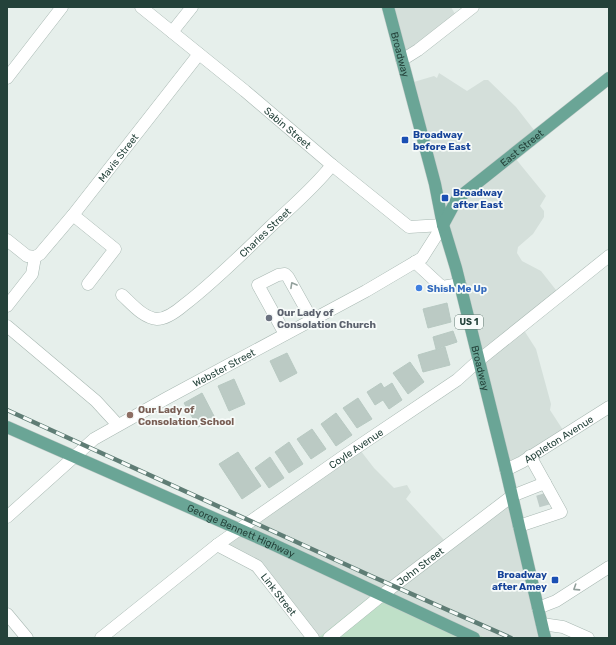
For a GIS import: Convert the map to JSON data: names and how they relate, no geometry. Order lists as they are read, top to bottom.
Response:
{
  "streets": {
    "main road": [
      "Broadway",
      "East Street",
      "US 1",
      "George Bennett Highway"
    ],
    "street": [
      "Sabin Street",
      "Mavis Street",
      "Charles Street",
      "Webster Street",
      "Appleton Avenue",
      "Coyle Avenue",
      "John Street",
      "Link Street"
    ]
  },
  "crossings": [
    ["Broadway", "Sabin Street"],
    ["Broadway", "East Street"],
    ["Broadway", "Webster Street"],
    ["Broadway", "Appleton Avenue"],
    ["Broadway", "Coyle Avenue"],
    ["Broadway", "John Street"],
    ["Sabin Street", "East Street"],
    ["Sabin Street", "Mavis Street"],
    ["Sabin Street", "Charles Street"],
    ["Sabin Street", "Webster Street"],
    ["East Street", "Webster Street"],
    ["Webster Street", "George Bennett Highway"],
    ["Coyle Avenue", "George Bennett Highway"],
    ["Coyle Avenue", "Link Street"],
    ["George Bennett Highway", "John Street"]
  ],
  "places": {
    "transit": ["Broadway before East", "Broadway after East", "Broadway after Amey"],
    "other": ["Shish Me Up", "Our Lady of Consolation Church", "Our Lady of Consolation School"]
  }
}
